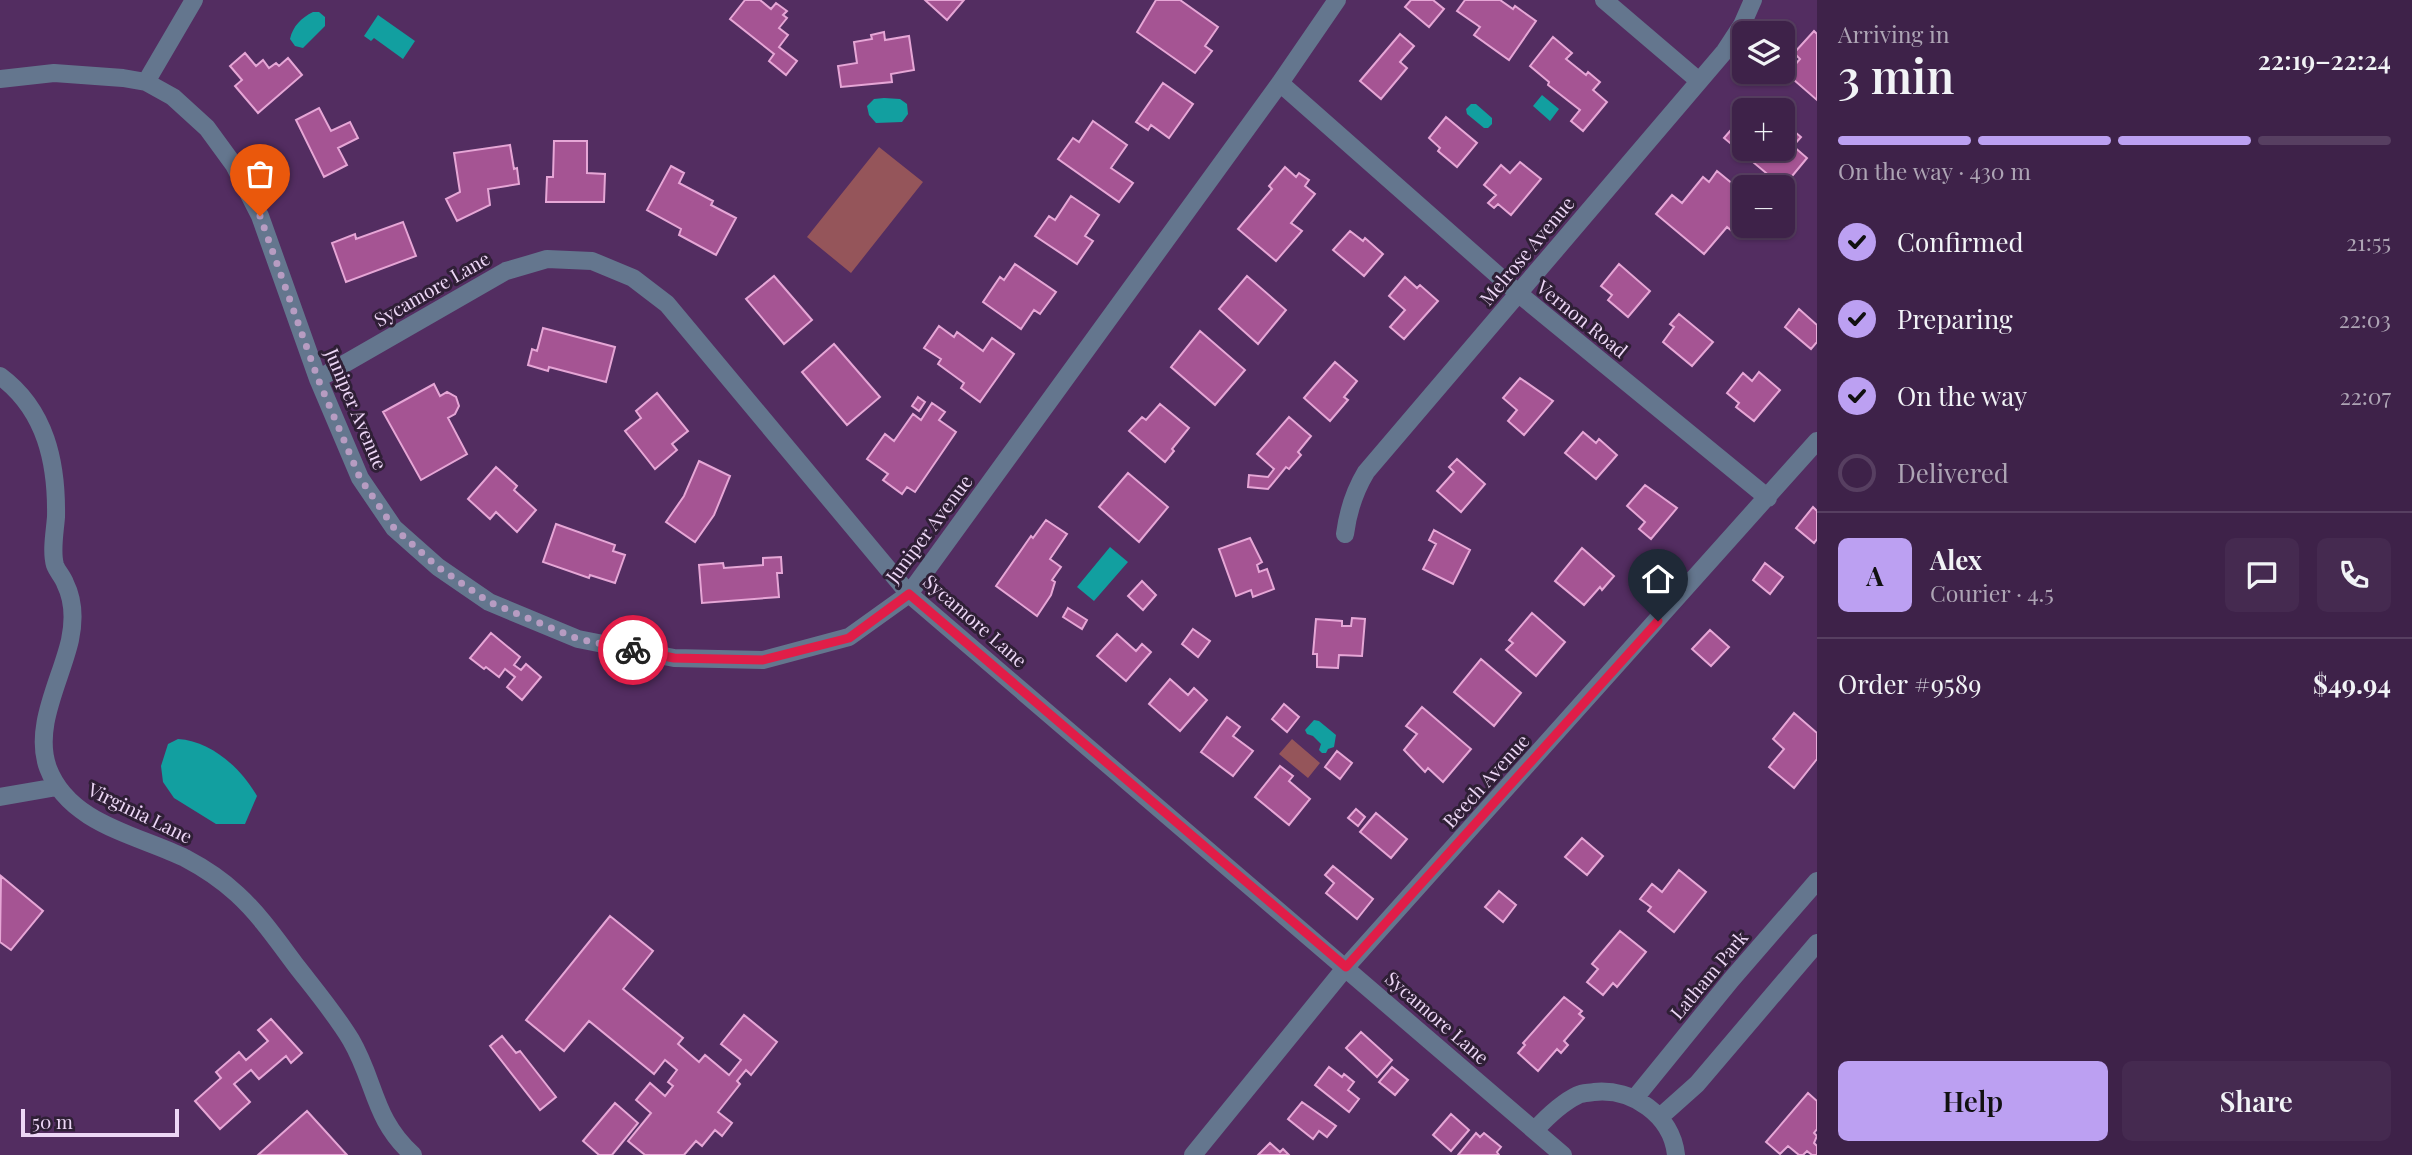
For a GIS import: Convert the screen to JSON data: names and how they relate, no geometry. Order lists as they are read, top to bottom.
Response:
{
  "streets": {
    "street": [
      "Melrose Avenue",
      "Sycamore Lane",
      "Vernon Road",
      "Juniper Avenue",
      "Beech Avenue",
      "Virginia Lane",
      "Latham Park"
    ]
  },
  "crossings": [
    ["Melrose Avenue", "Vernon Road"],
    ["Sycamore Lane", "Juniper Avenue"],
    ["Sycamore Lane", "Beech Avenue"],
    ["Vernon Road", "Juniper Avenue"],
    ["Vernon Road", "Beech Avenue"]
  ],
  "scale_bar": "50 m",
  "page": {
    "heading": ["3 min", "Arriving in", "22:19–22:24"],
    "panel": [
      "Alex",
      "Courier · 4.5",
      "Order #9589",
      "$49.94"
    ],
    "map_buttons": ["+", "−"],
    "bar": "On the way · 430 m",
    "list": [
      ["Confirmed", "21:55"],
      ["Preparing", "22:03"],
      ["On the way", "22:07"],
      "Delivered"
    ],
    "round": "A",
    "buttons": ["Help", "Share"],
    "scale": "50 m"
  }
}
